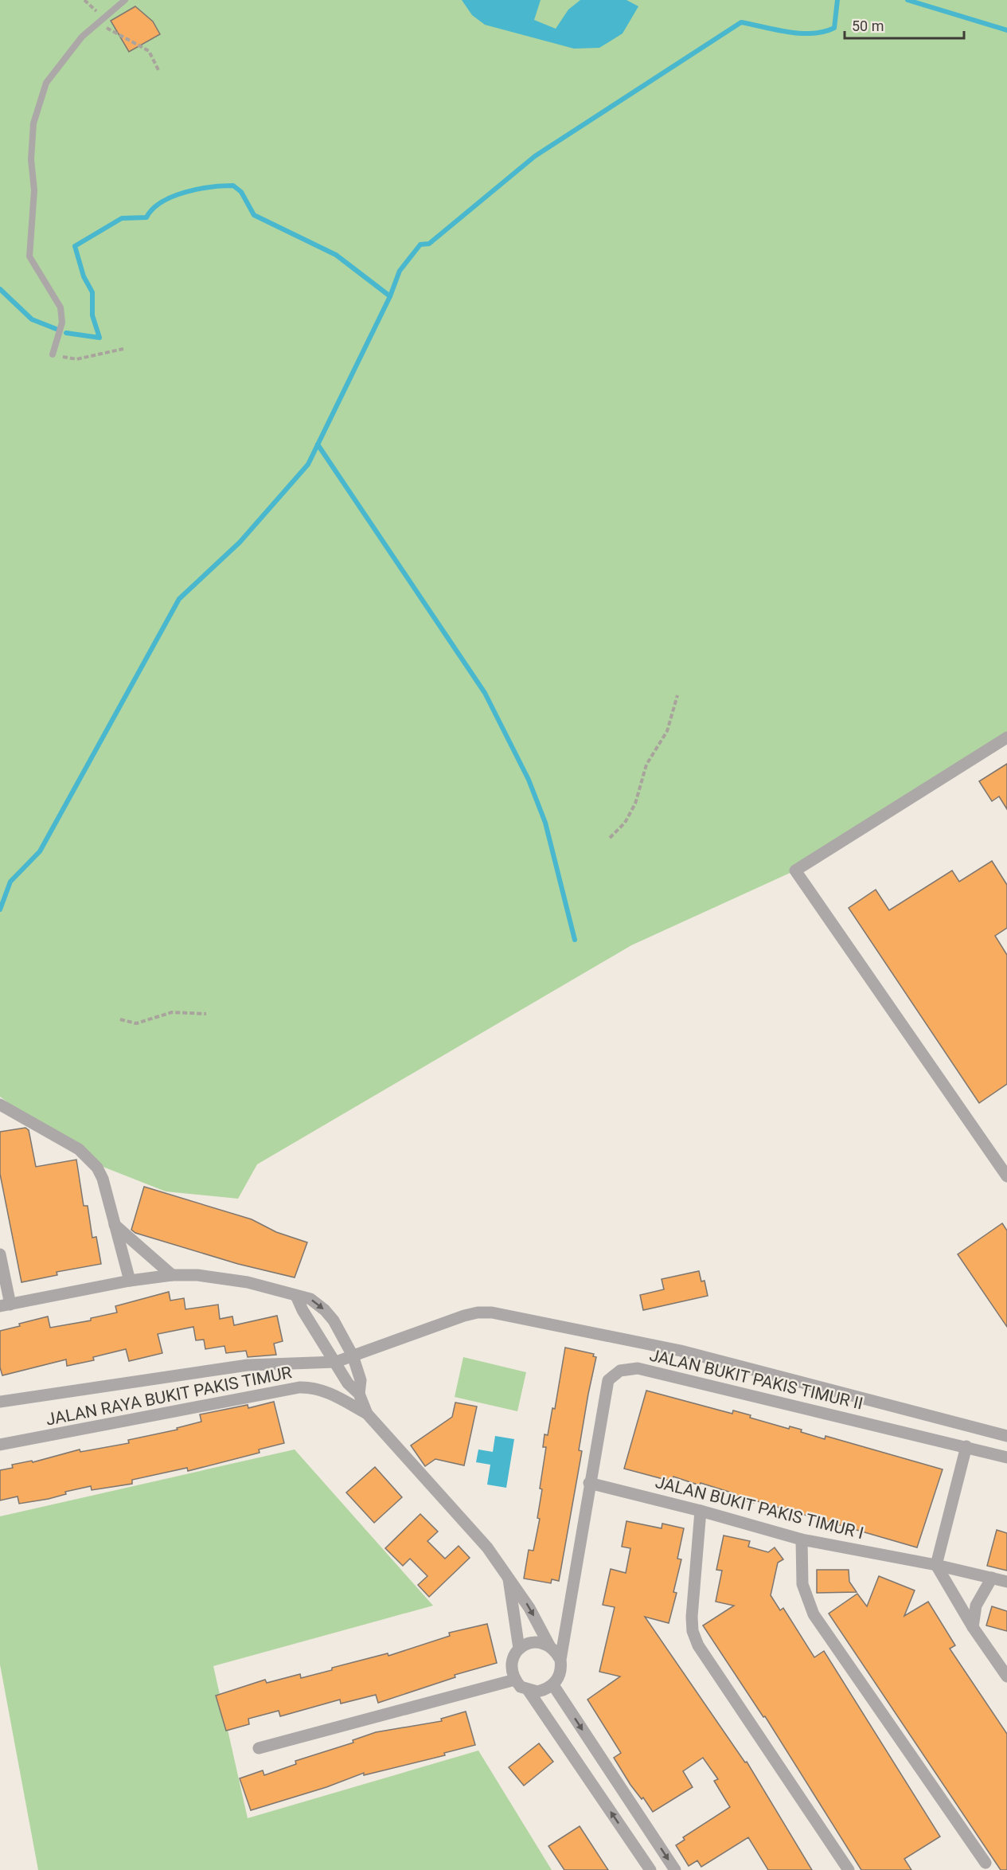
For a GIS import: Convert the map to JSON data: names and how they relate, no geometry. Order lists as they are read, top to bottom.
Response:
{
  "streets": {
    "street": ["JALAN BUKIT PAKIS TIMUR II", "JALAN RAYA BUKIT PAKIS TIMUR", "JALAN BUKIT PAKIS TIMUR I"]
  },
  "crossings": [
    ["JALAN BUKIT PAKIS TIMUR II", "JALAN RAYA BUKIT PAKIS TIMUR"],
    ["JALAN BUKIT PAKIS TIMUR II", "JALAN BUKIT PAKIS TIMUR I"]
  ],
  "scale_bar": "50 m"
}
